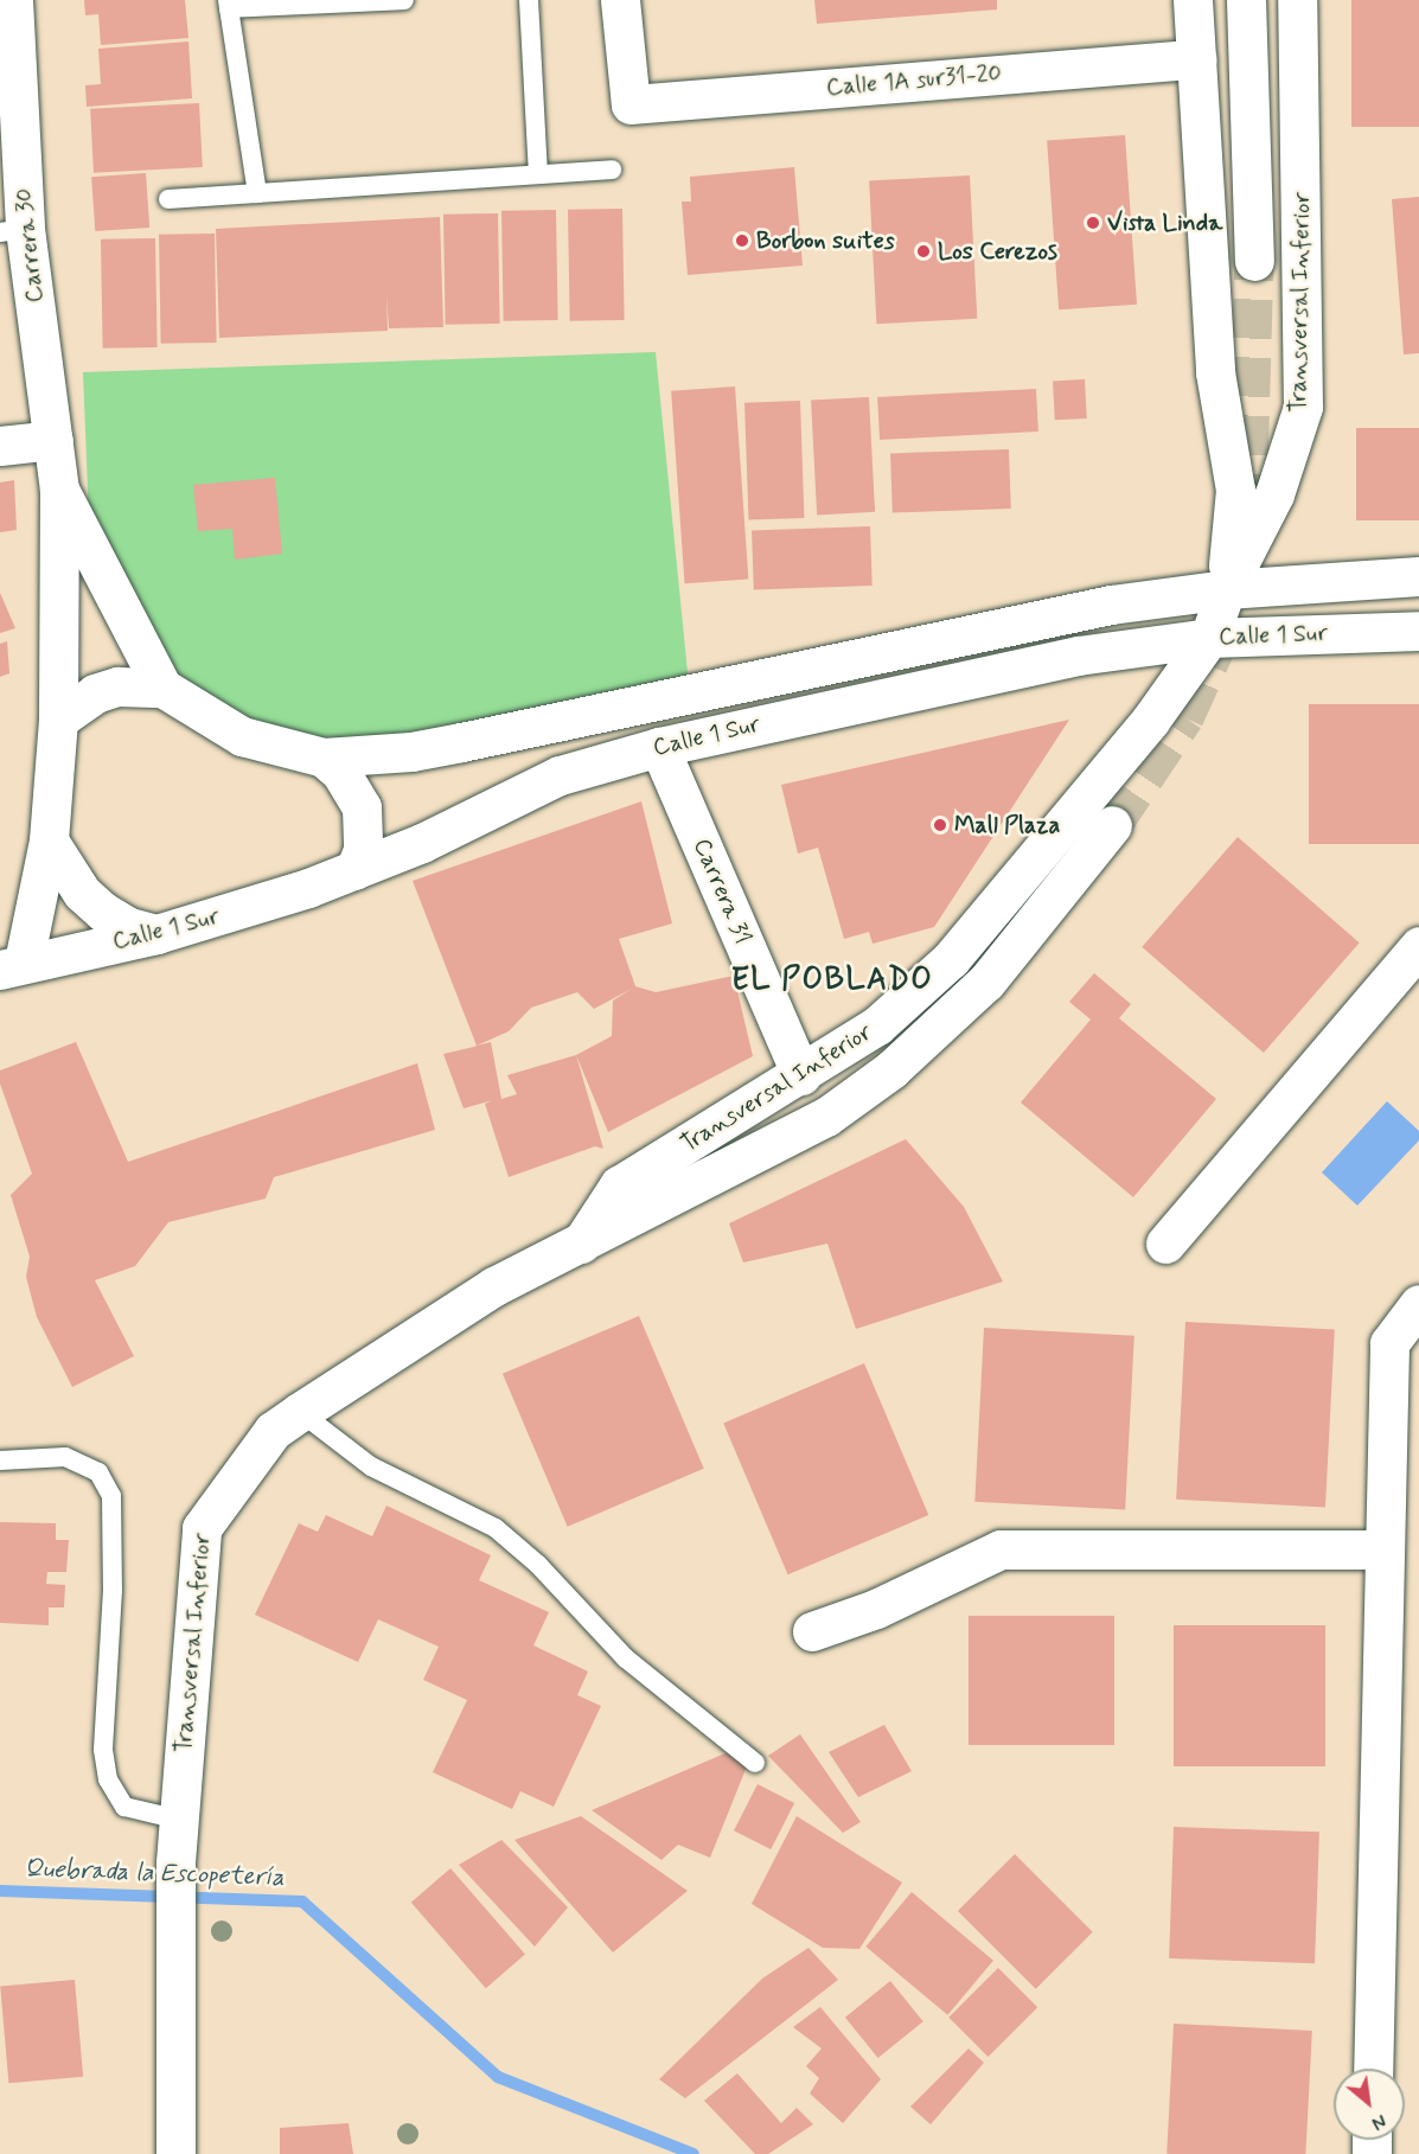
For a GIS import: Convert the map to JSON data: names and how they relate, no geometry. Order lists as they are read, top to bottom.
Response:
{
  "streets": {
    "street": [
      "Calle 1A sur31-20",
      "Carrera 30",
      "Transversal Inferior",
      "Calle 1 Sur",
      "Carrera 31"
    ]
  },
  "crossings": [
    ["Calle 1A sur31-20", "Transversal Inferior"],
    ["Carrera 30", "Calle 1 Sur"],
    ["Transversal Inferior", "Calle 1 Sur"],
    ["Transversal Inferior", "Carrera 31"],
    ["Calle 1 Sur", "Carrera 31"]
  ],
  "districts": ["EL POBLADO"],
  "water": ["Quebrada la Escopetería"],
  "places": [
    "Vista Linda",
    "Borbon suites",
    "Los Cerezos",
    "Mall Plaza"
  ],
  "north": "bottom right"
}
